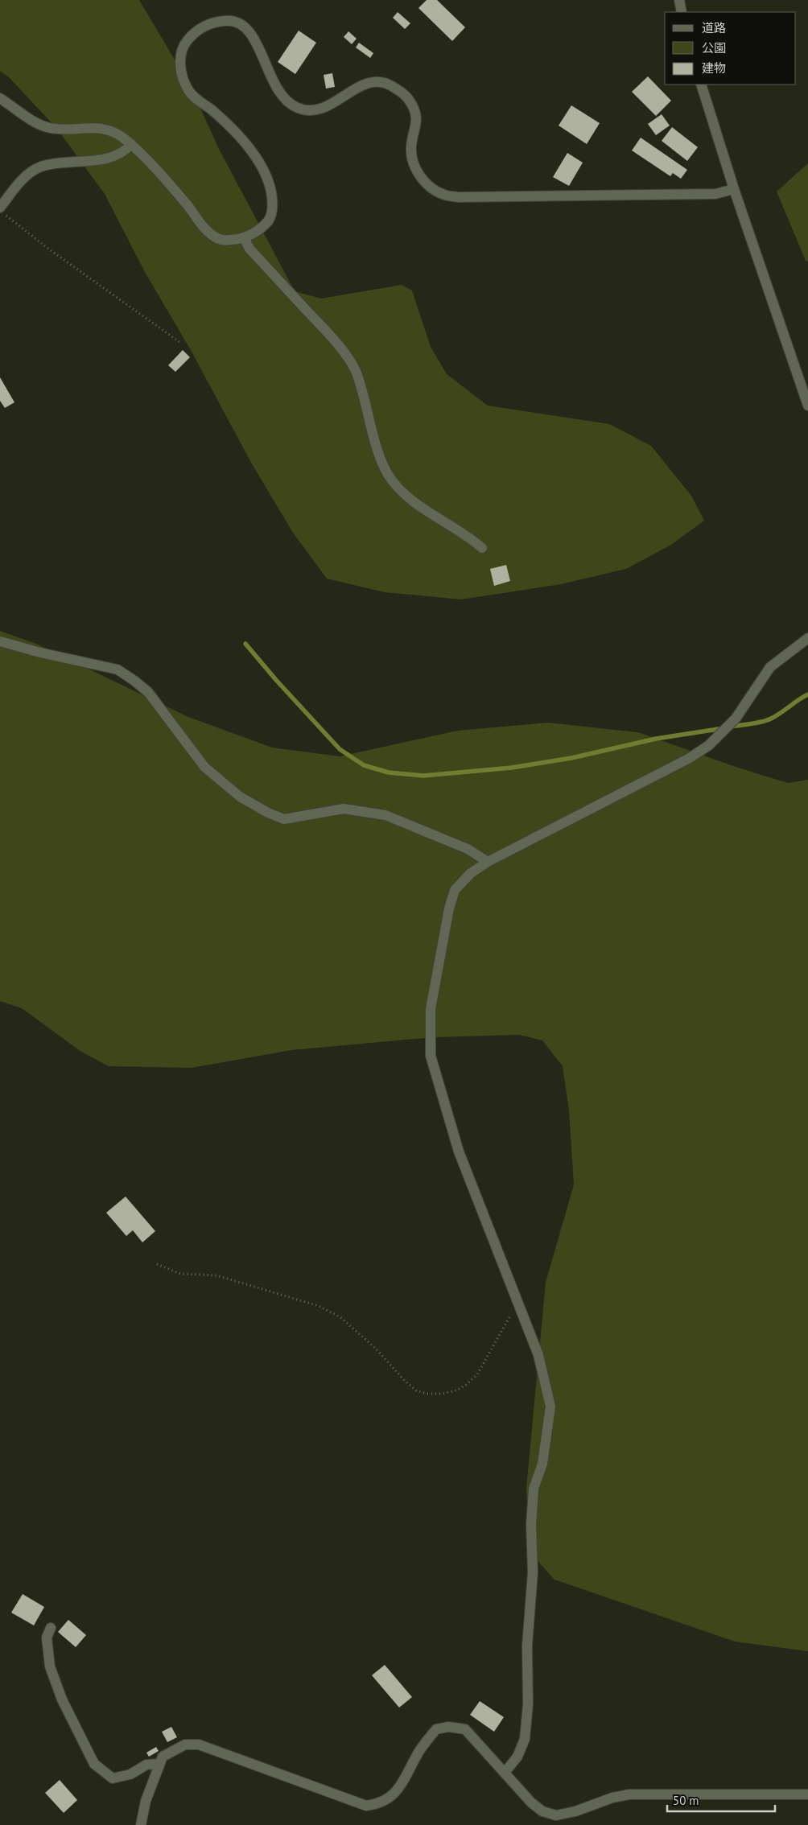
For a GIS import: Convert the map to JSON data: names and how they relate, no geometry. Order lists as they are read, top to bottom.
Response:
{
  "legend": ["道路", "公園", "建物"],
  "scale_bar": "50 m"
}
